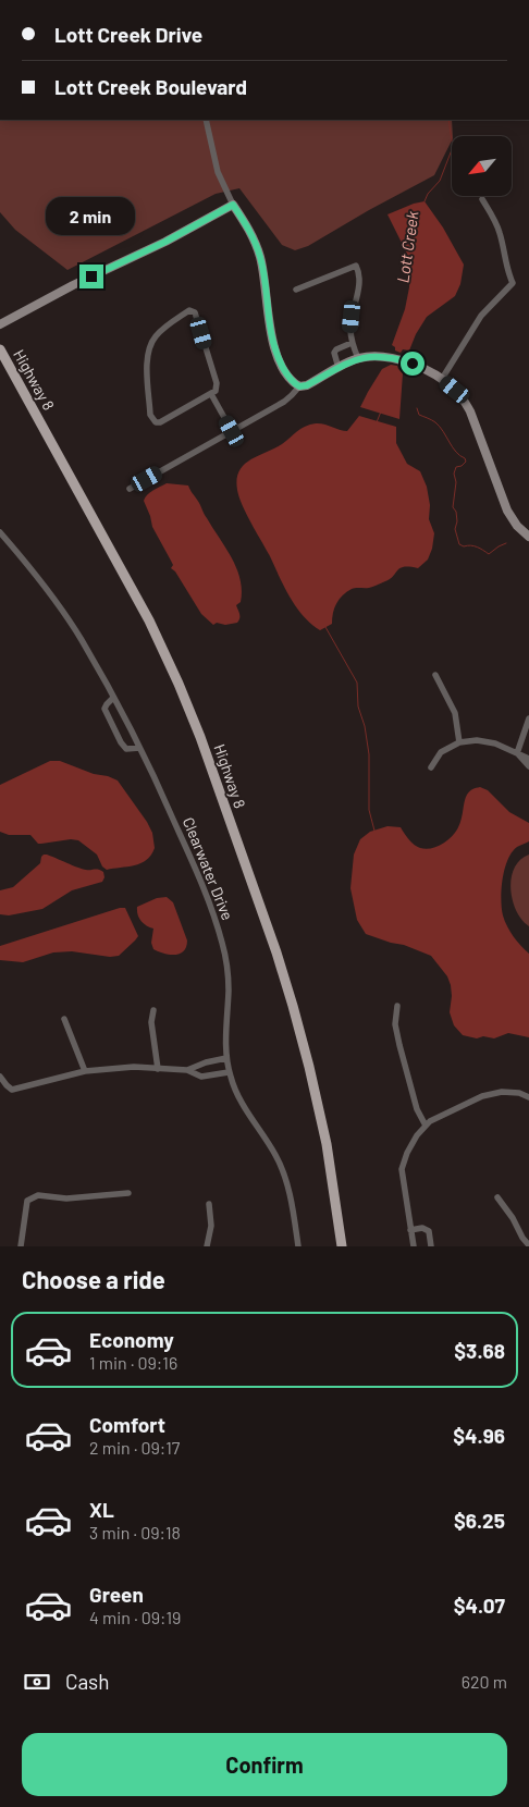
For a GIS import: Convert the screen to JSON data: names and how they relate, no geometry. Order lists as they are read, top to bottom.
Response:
{
  "streets": {
    "main road": ["Highway 8"],
    "street": ["Clearwater Drive"]
  },
  "water": ["Lott Creek"],
  "north": "bottom left",
  "page": {
    "banner": ["Lott Creek Drive", "Lott Creek Boulevard"],
    "bubble": "2 min",
    "heading": "Choose a ride",
    "list": [
      {
        "name": "Economy",
        "note": "1 min · 09:16",
        "value": "$3.68"
      },
      {
        "name": "Comfort",
        "note": "2 min · 09:17",
        "value": "$4.96"
      },
      {
        "name": "XL",
        "note": "3 min · 09:18",
        "value": "$6.25"
      },
      {
        "name": "Green",
        "note": "4 min · 09:19",
        "value": "$4.07"
      }
    ],
    "pay": ["Cash", "620 m"],
    "buttons": "Confirm"
  }
}
